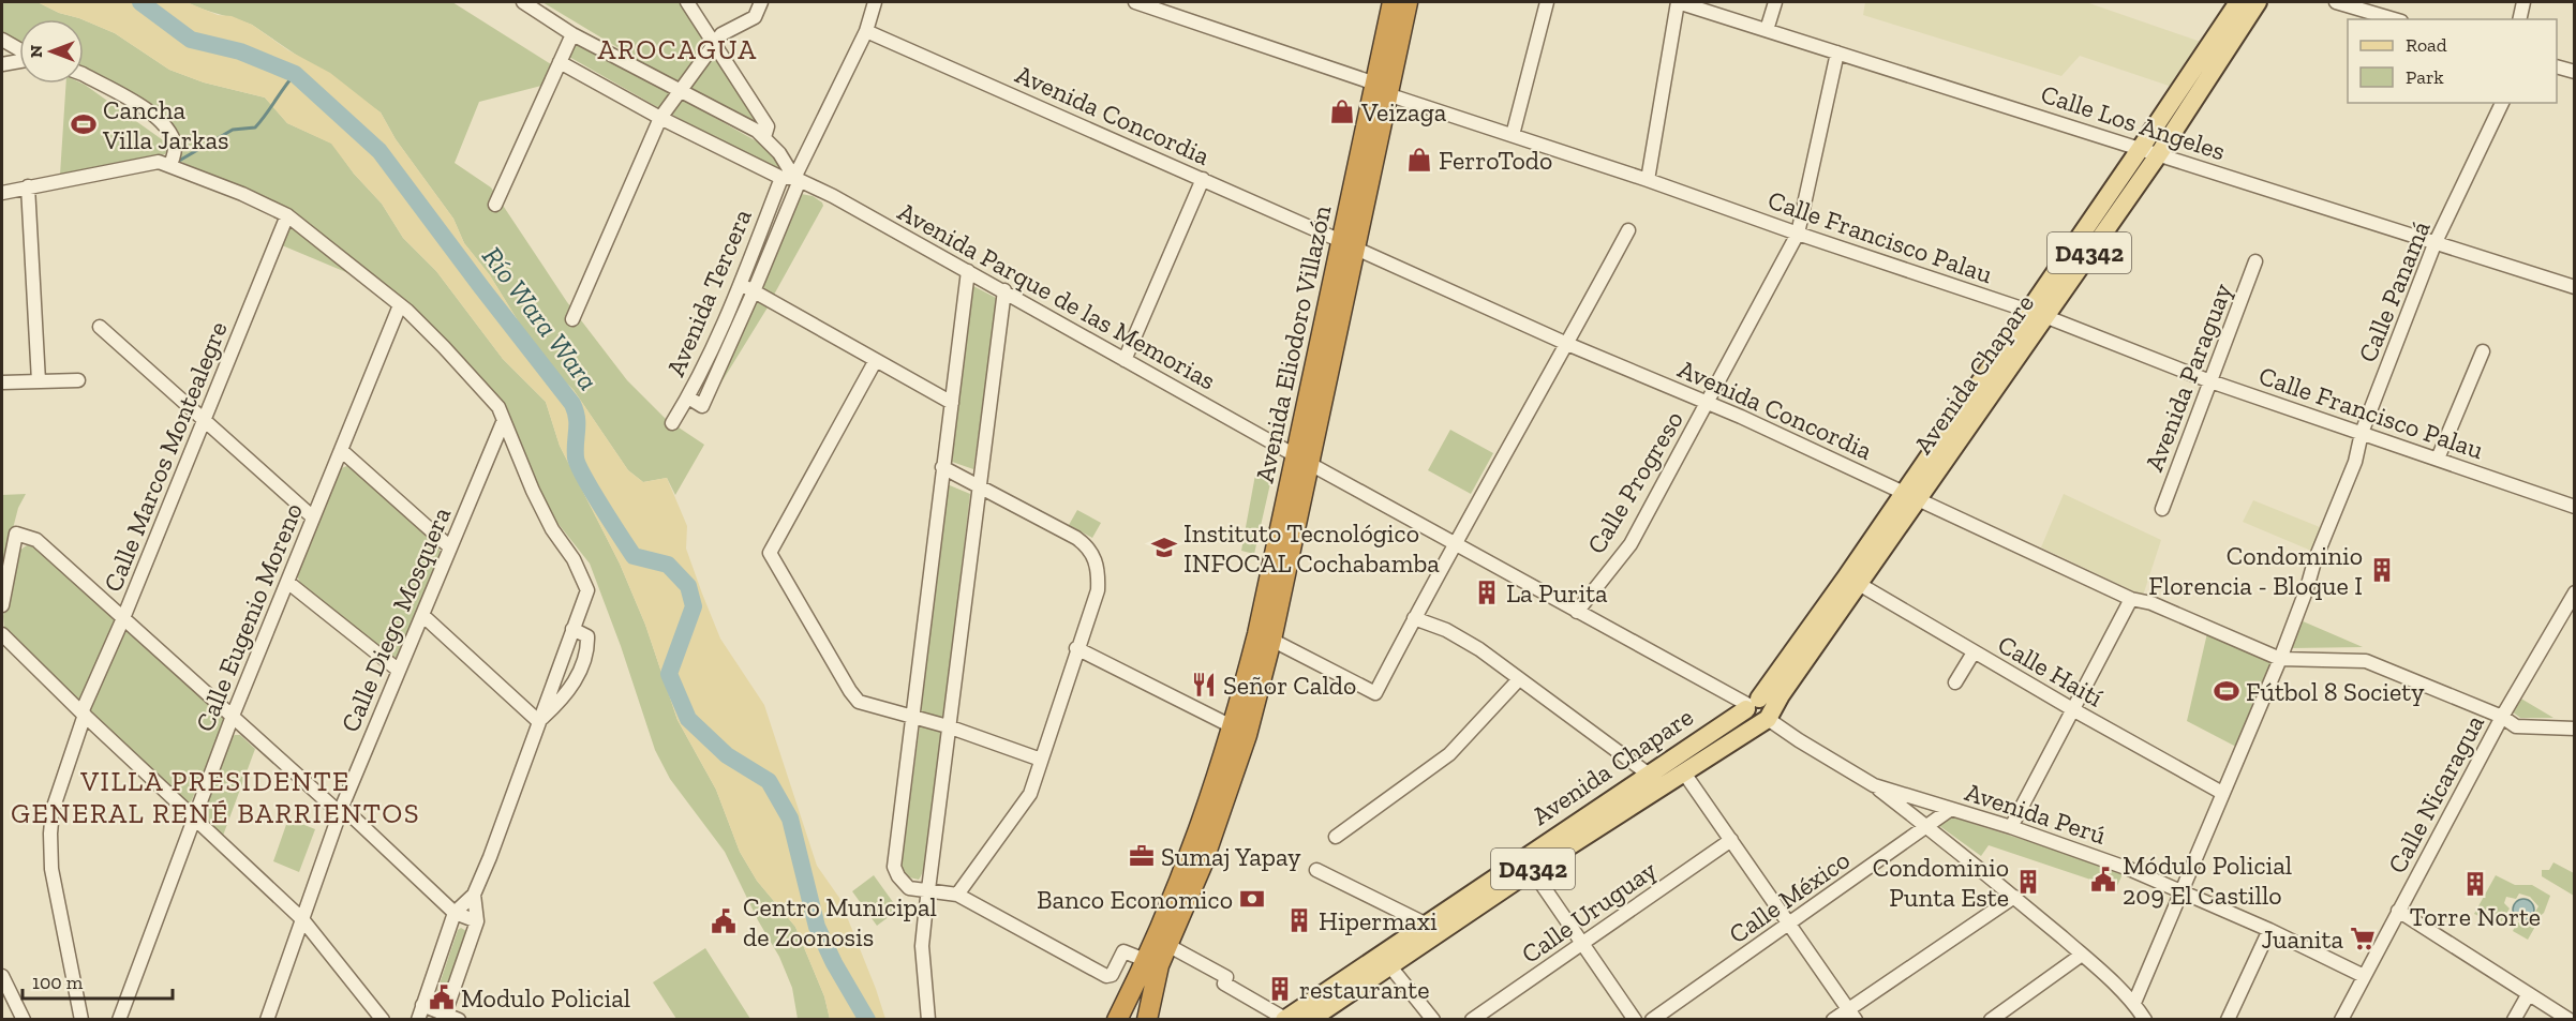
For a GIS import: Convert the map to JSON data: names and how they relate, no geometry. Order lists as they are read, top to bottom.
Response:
{
  "streets": {
    "highway": ["Avenida Eliodoro Villazón"],
    "main road": ["D4342", "Avenida Chapare"],
    "street": [
      "Avenida Concordia",
      "Calle Los Angeles",
      "Calle Francisco Palau",
      "Calle Panamá",
      "Avenida Tercera",
      "Avenida Parque de las Memorias",
      "Avenida Paraguay",
      "Calle Marcos Montealegre",
      "Calle Progreso",
      "Calle Eugenio Moreno",
      "Calle Diego Mosquera",
      "Calle Haití",
      "Calle Nicaragua",
      "Avenida Perú",
      "Calle México",
      "Calle Uruguay"
    ]
  },
  "crossings": [
    ["Avenida Concordia", "Calle Panamá"],
    ["Avenida Concordia", "Avenida Tercera"],
    ["Avenida Concordia", "Avenida Eliodoro Villazón"],
    ["Avenida Concordia", "Avenida Chapare"],
    ["Avenida Concordia", "Calle Progreso"],
    ["Avenida Concordia", "Calle Nicaragua"],
    ["Calle Los Angeles", "Calle Panamá"],
    ["Calle Los Angeles", "Avenida Chapare"],
    ["Calle Los Angeles", "Calle Progreso"],
    ["Calle Francisco Palau", "Calle Panamá"],
    ["Calle Francisco Palau", "Avenida Eliodoro Villazón"],
    ["Calle Francisco Palau", "Avenida Chapare"],
    ["Calle Francisco Palau", "Avenida Paraguay"],
    ["Calle Francisco Palau", "Calle Progreso"],
    ["Calle Panamá", "Calle Haití"],
    ["Calle Panamá", "Avenida Perú"],
    ["Avenida Tercera", "Avenida Parque de las Memorias"],
    ["Avenida Parque de las Memorias", "Avenida Eliodoro Villazón"],
    ["Avenida Parque de las Memorias", "Avenida Perú"],
    ["Avenida Eliodoro Villazón", "Avenida Perú"],
    ["Avenida Chapare", "Calle Haití"],
    ["Avenida Chapare", "Avenida Perú"],
    ["Calle Progreso", "Avenida Perú"],
    ["Calle Nicaragua", "Avenida Perú"],
    ["Avenida Perú", "Calle México"]
  ],
  "districts": ["AROCAGUA", "VILLA PRESIDENTE GENERAL RENÉ BARRIENTOS"],
  "water": ["Río Wara Wara"],
  "places": {
    "shop": ["Veizaga", "FerroTodo"],
    "sports": ["Cancha Villa Jarkas", "Fútbol 8 Society"],
    "school or university": ["Instituto Tecnológico INFOCAL Cochabamba"],
    "building": [
      "Condominio Florencia - Bloque I",
      "La Purita",
      "Condominio Punta Este",
      "Torre Norte",
      "Hipermaxi",
      "restaurante"
    ],
    "restaurant": ["Señor Caldo"],
    "office": ["Sumaj Yapay"],
    "public building": ["Módulo Policial 209 El Castillo", "Centro Municipal de Zoonosis", "Modulo Policial"],
    "bank": ["Banco Economico"],
    "supermarket": ["Juanita"]
  },
  "legend": ["Road", "Park"],
  "scale_bar": "100 m",
  "north": "left"
}
